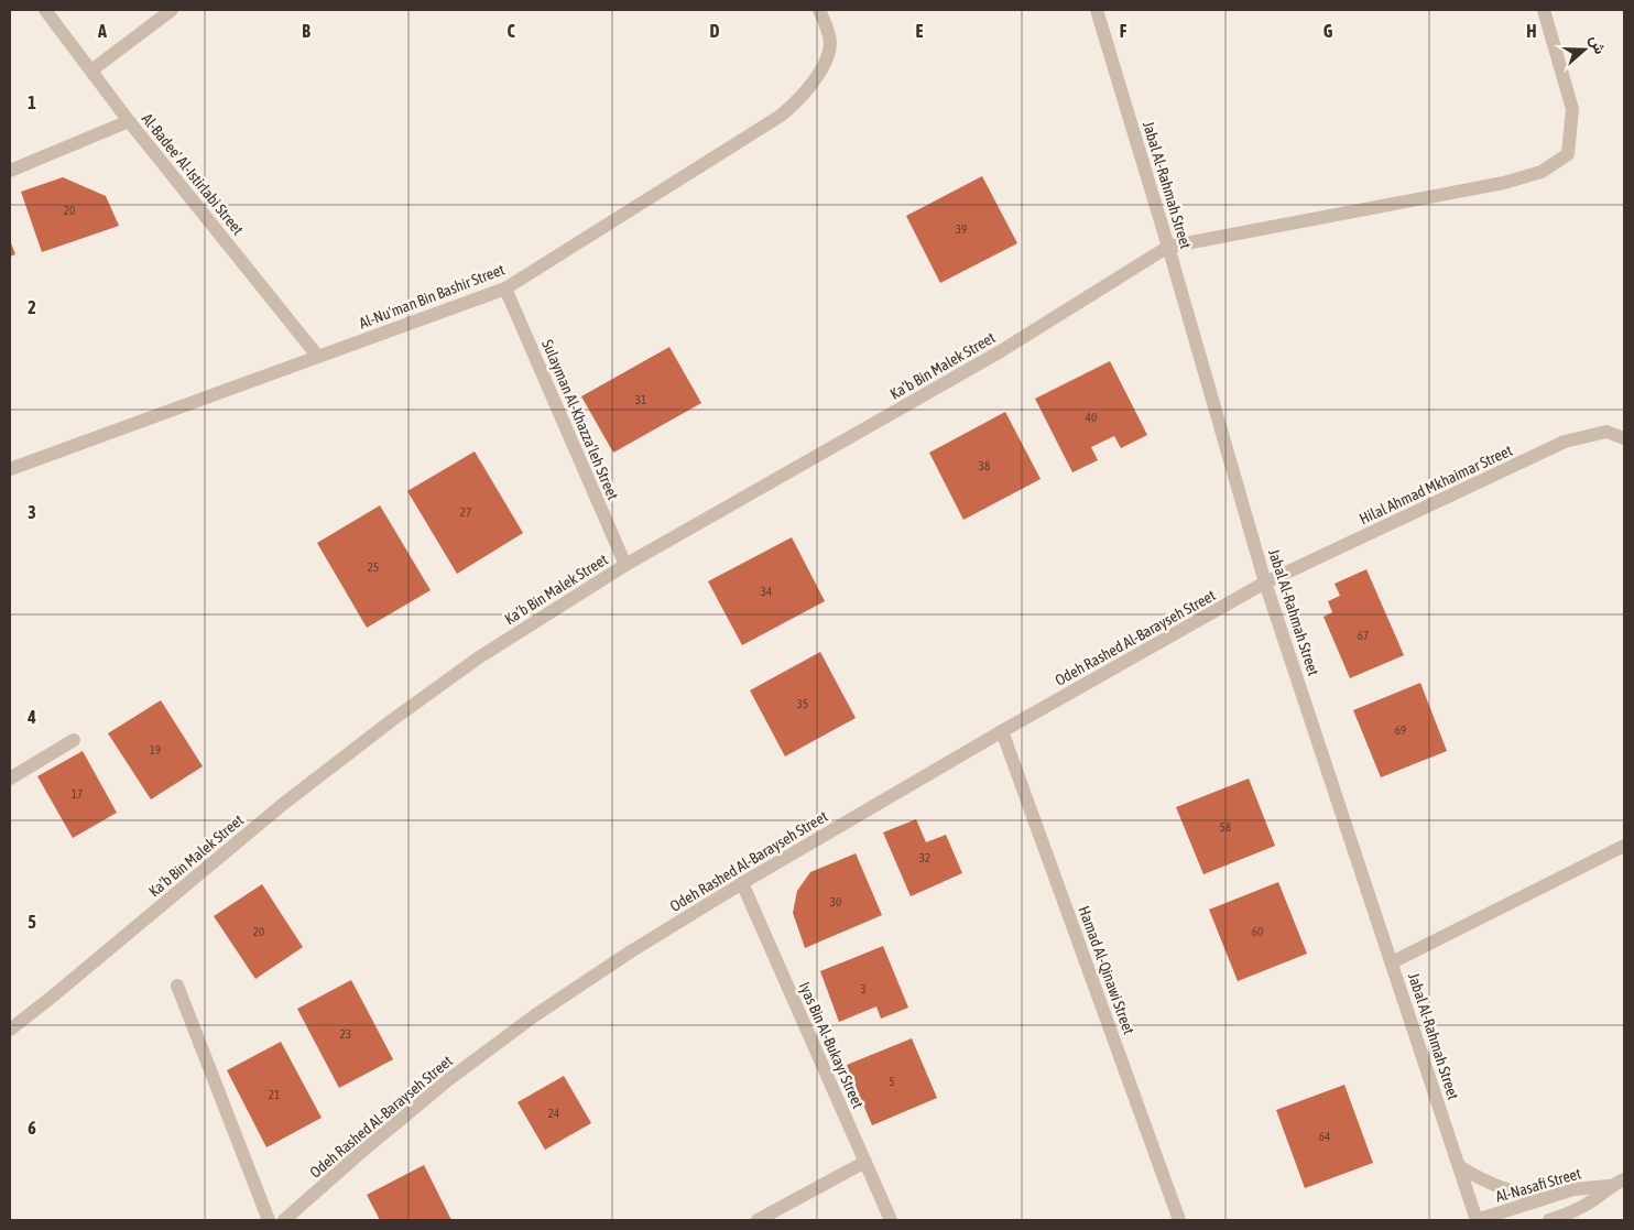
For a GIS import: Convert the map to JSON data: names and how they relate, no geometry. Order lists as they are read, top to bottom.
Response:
{
  "streets": {
    "street": [
      "Al-Badee' Al-Istirlabi Street",
      "Jabal Al-Rahmah Street",
      "Al-Nu'man Bin Bashir Street",
      "Ka’b Bin Malek Street",
      "Sulayman Al-Khazza’leh Street",
      "Hilal Ahmad Mkhaimar Street",
      "Odeh Rashed Al-Barayseh Street",
      "Hamad Al-Qinawi Street",
      "Iyas Bin Al-Bukayr Street",
      "Al-Nasafi Street"
    ]
  },
  "crossings": [
    ["Al-Badee' Al-Istirlabi Street", "Al-Nu'man Bin Bashir Street"],
    ["Jabal Al-Rahmah Street", "Ka’b Bin Malek Street"],
    ["Jabal Al-Rahmah Street", "Hilal Ahmad Mkhaimar Street"],
    ["Jabal Al-Rahmah Street", "Odeh Rashed Al-Barayseh Street"],
    ["Jabal Al-Rahmah Street", "Al-Nasafi Street"],
    ["Al-Nu'man Bin Bashir Street", "Sulayman Al-Khazza’leh Street"],
    ["Ka’b Bin Malek Street", "Sulayman Al-Khazza’leh Street"],
    ["Hilal Ahmad Mkhaimar Street", "Odeh Rashed Al-Barayseh Street"],
    ["Odeh Rashed Al-Barayseh Street", "Hamad Al-Qinawi Street"],
    ["Odeh Rashed Al-Barayseh Street", "Iyas Bin Al-Bukayr Street"]
  ],
  "house_numbers": [
    "20",
    "39",
    "31",
    "40",
    "38",
    "27",
    "25",
    "34",
    "67",
    "35",
    "69",
    "19",
    "17",
    "58",
    "32",
    "30",
    "20",
    "60",
    "3",
    "23",
    "5",
    "21",
    "24",
    "64"
  ],
  "north": "right",
  "grid": {
    "columns": [
      "A",
      "B",
      "C",
      "D",
      "E",
      "F",
      "G",
      "H"
    ],
    "rows": [
      "1",
      "2",
      "3",
      "4",
      "5",
      "6"
    ]
  }
}
